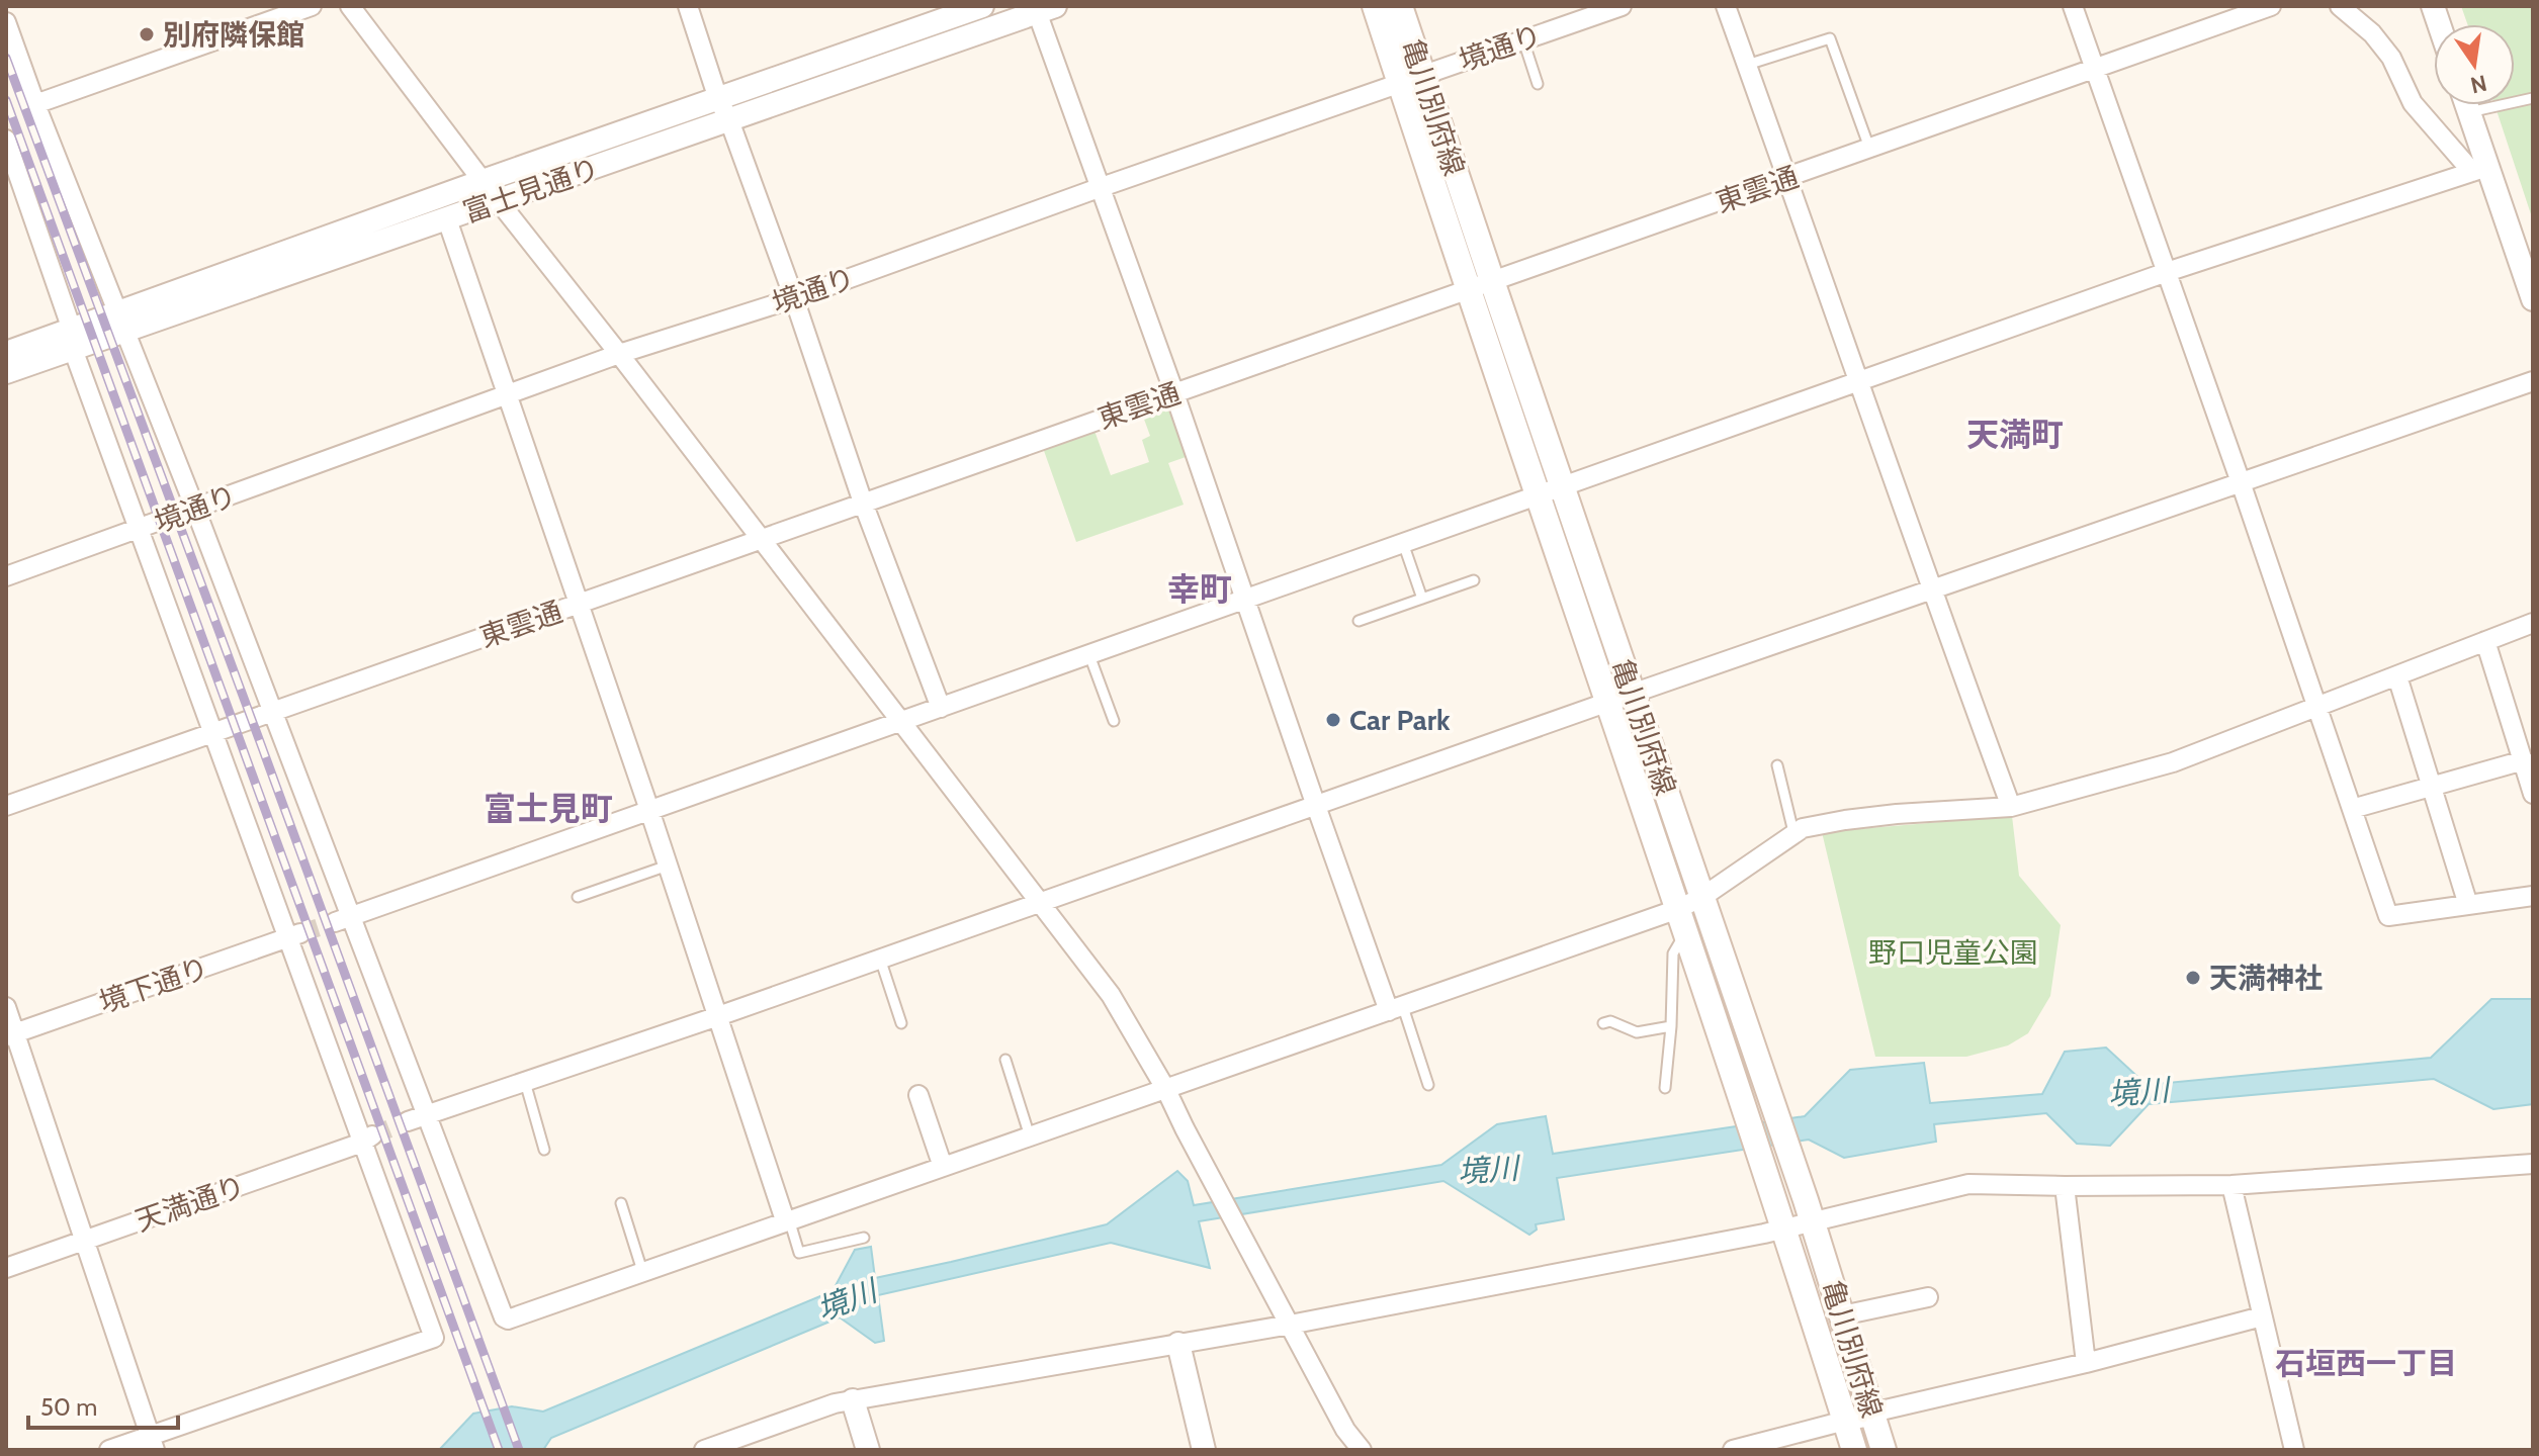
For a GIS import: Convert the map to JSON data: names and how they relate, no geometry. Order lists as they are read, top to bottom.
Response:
{
  "streets": {
    "main road": ["亀川別府線"],
    "street": [
      "境通り",
      "東雲通",
      "富士見通り",
      "境下通り",
      "天満通り"
    ]
  },
  "crossings": [
    ["境通り", "亀川別府線"],
    ["亀川別府線", "東雲通"]
  ],
  "districts": [
    "天満町",
    "幸町",
    "富士見町",
    "石垣西一丁目"
  ],
  "water": ["境川"],
  "parks": ["野口児童公園"],
  "places": ["別府隣保館", "Car Park", "天満神社"],
  "scale_bar": "50 m",
  "north": "bottom"
}
